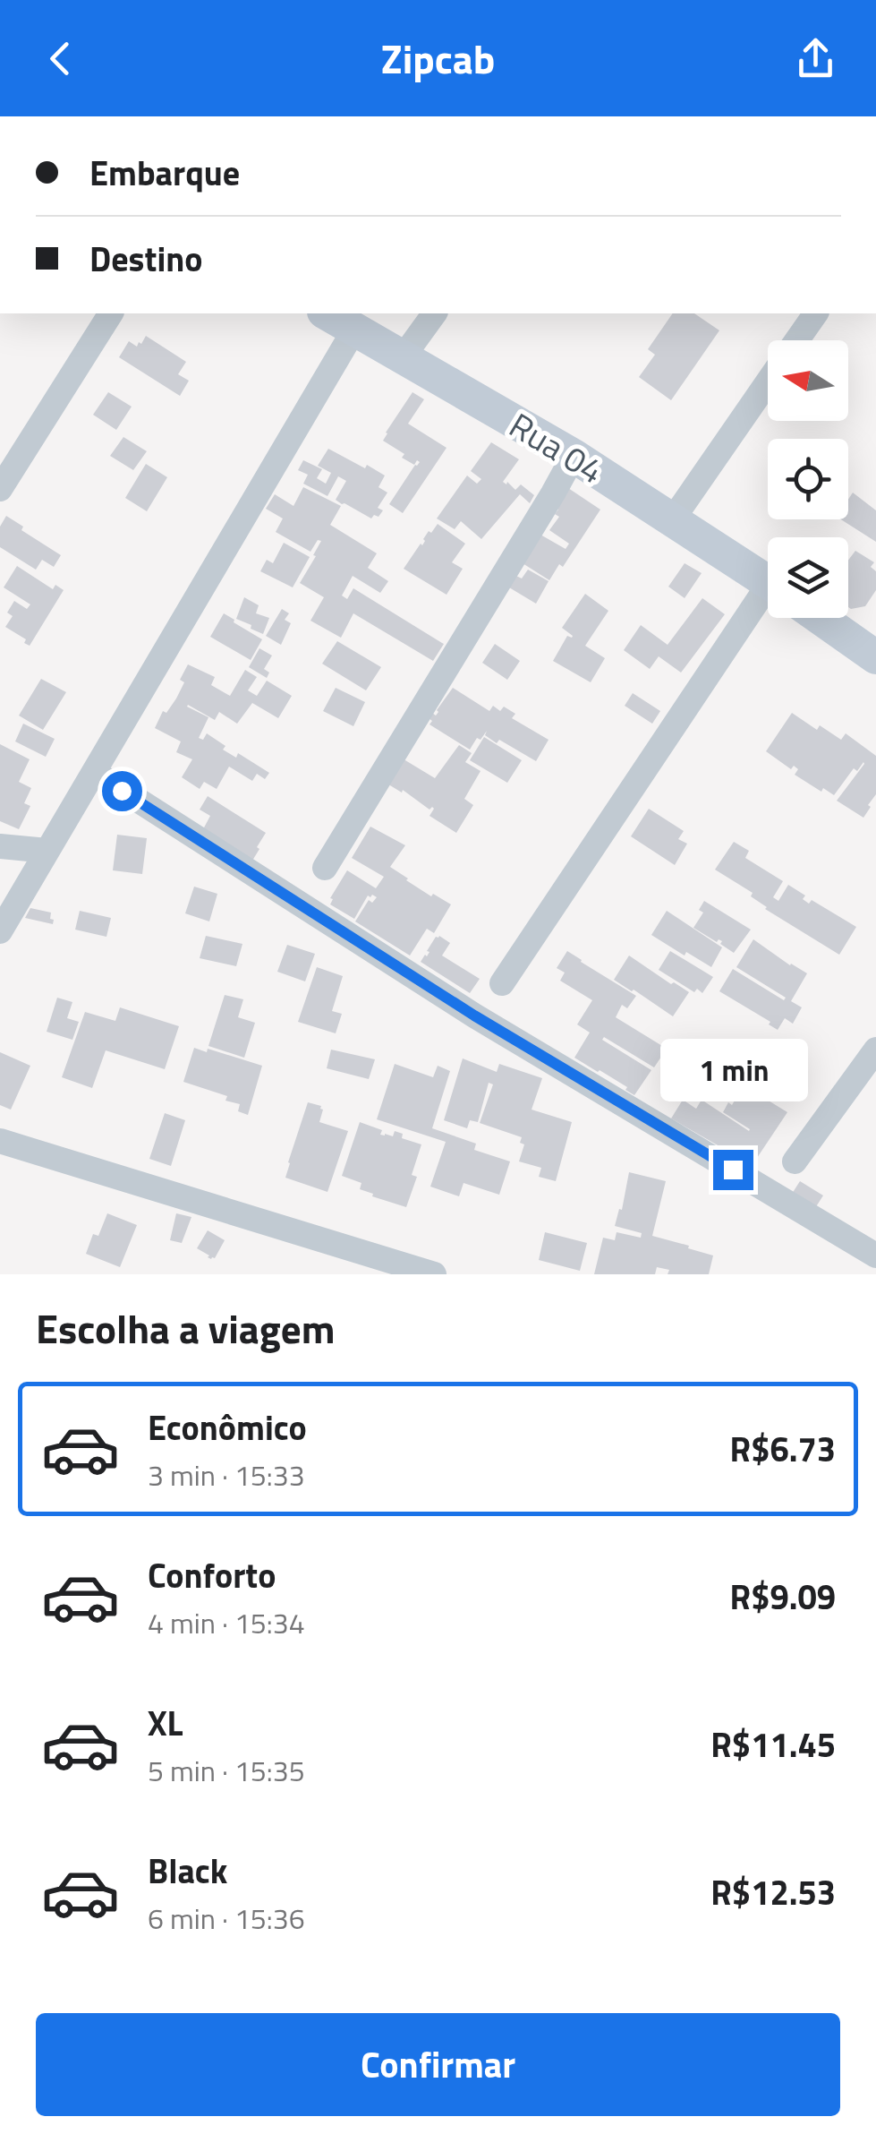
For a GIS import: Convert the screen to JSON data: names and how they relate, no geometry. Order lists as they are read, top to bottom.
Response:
{
  "streets": {
    "street": ["Rua 04"]
  },
  "north": "left",
  "page": {
    "header": "Zipcab",
    "banner": ["Embarque", "Destino"],
    "bubble": "1 min",
    "heading": "Escolha a viagem",
    "list": [
      {
        "name": "Econômico",
        "note": "3 min · 15:33",
        "value": "R$6.73"
      },
      {
        "name": "Conforto",
        "note": "4 min · 15:34",
        "value": "R$9.09"
      },
      {
        "name": "XL",
        "note": "5 min · 15:35",
        "value": "R$11.45"
      },
      {
        "name": "Black",
        "note": "6 min · 15:36",
        "value": "R$12.53"
      }
    ],
    "buttons": "Confirmar"
  }
}
